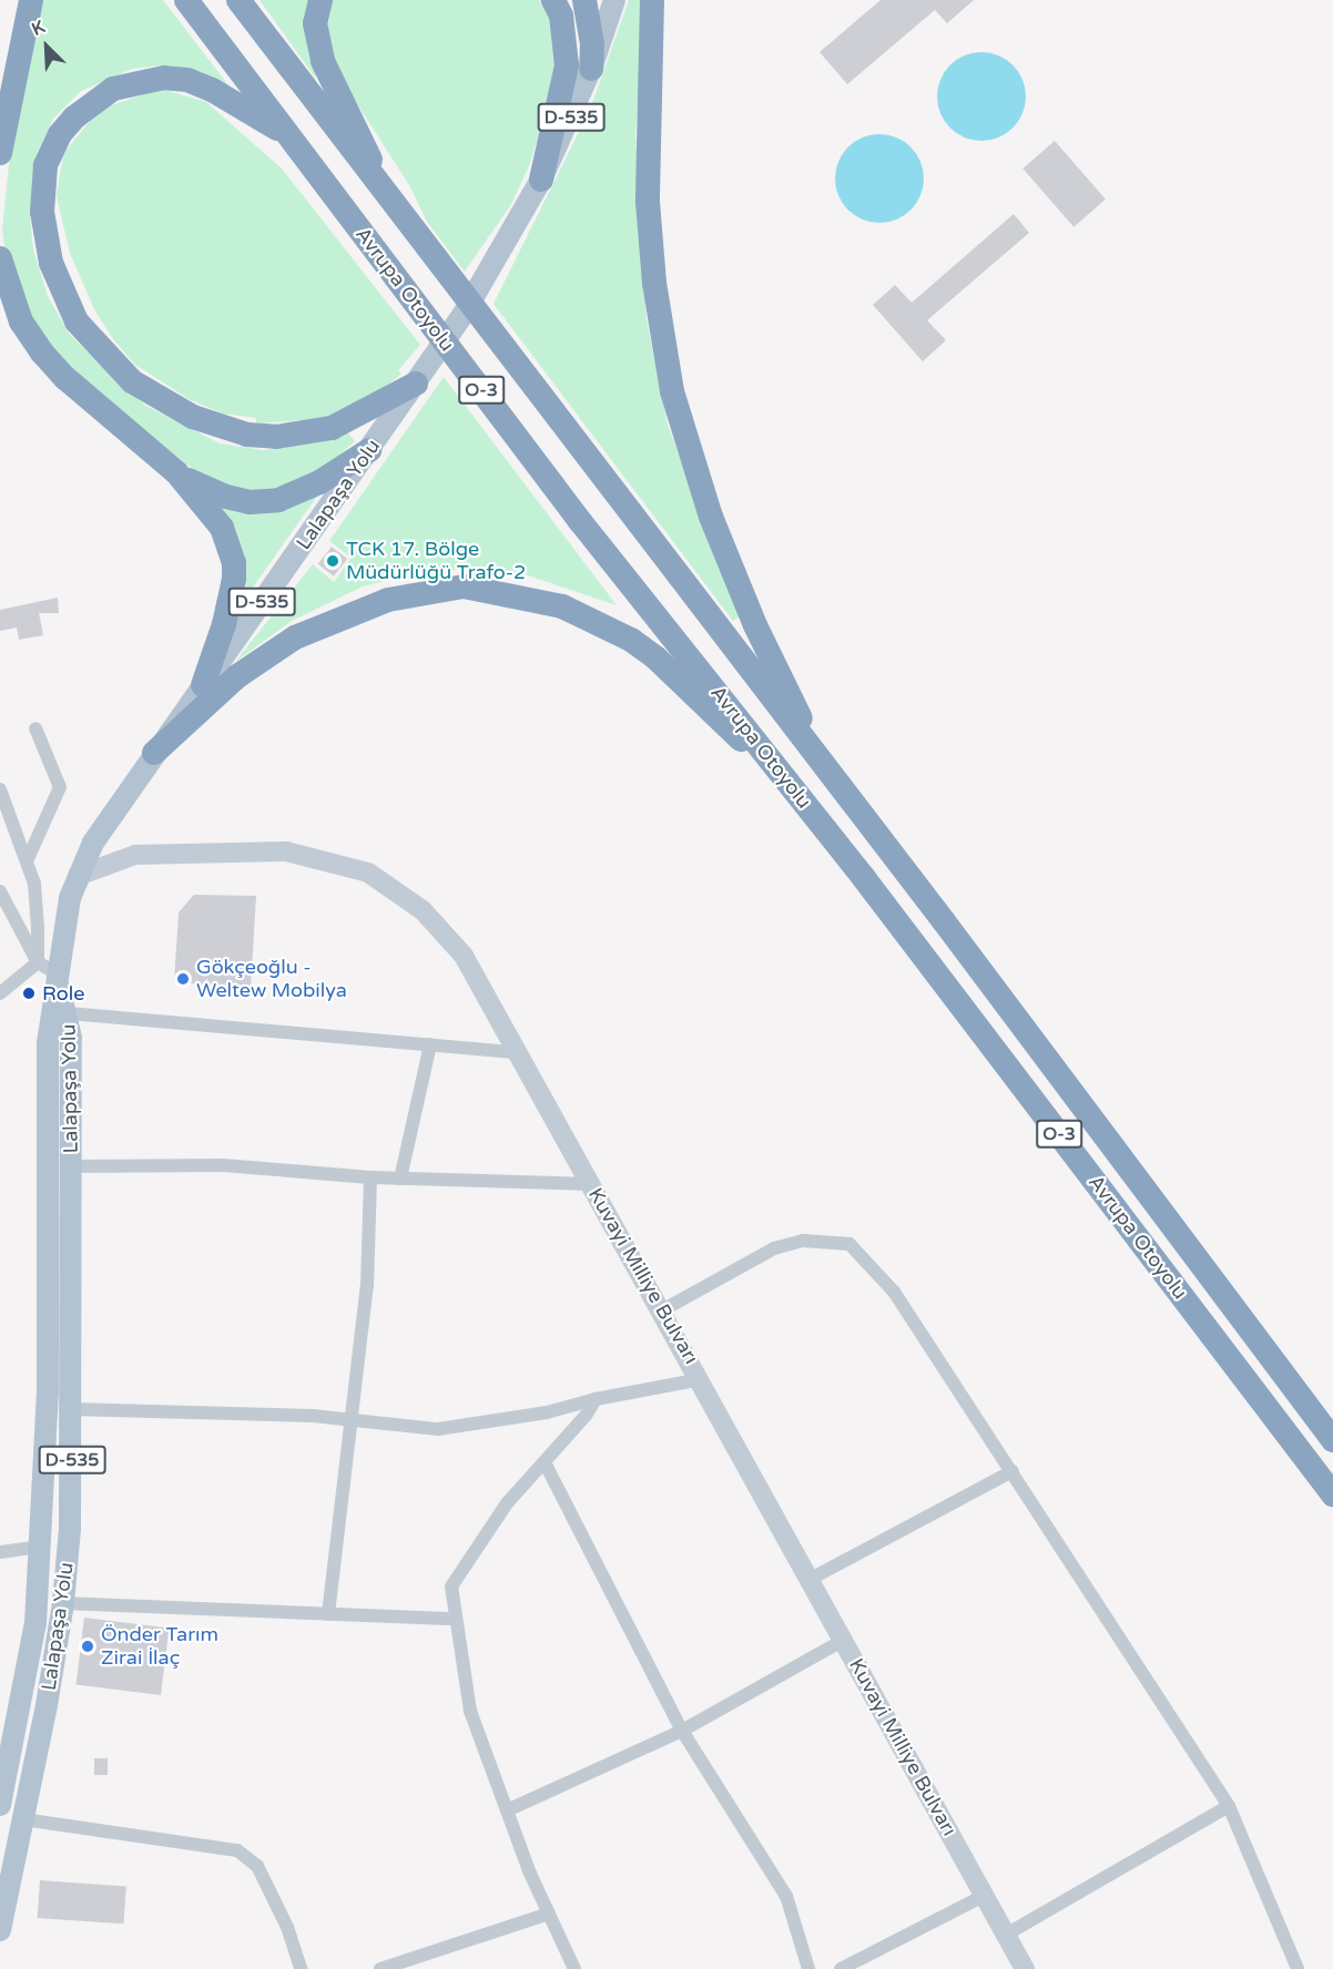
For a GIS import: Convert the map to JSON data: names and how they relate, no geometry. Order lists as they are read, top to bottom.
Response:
{
  "streets": {
    "highway": ["Avrupa Otoyolu", "O-3"],
    "main road": ["D-535", "Lalapaşa Yolu"],
    "street": ["Kuvayi Milliye Bulvarı"]
  },
  "crossings": [
    ["D-535", "Lalapaşa Yolu"],
    ["D-535", "Kuvayi Milliye Bulvarı"]
  ],
  "places": [
    "TCK 17. Bölge Müdürlüğü Trafo-2",
    "Gökçeoğlu - Weltew Mobilya",
    "Role",
    "Önder Tarım Zirai İlaç"
  ],
  "north": "top left"
}
